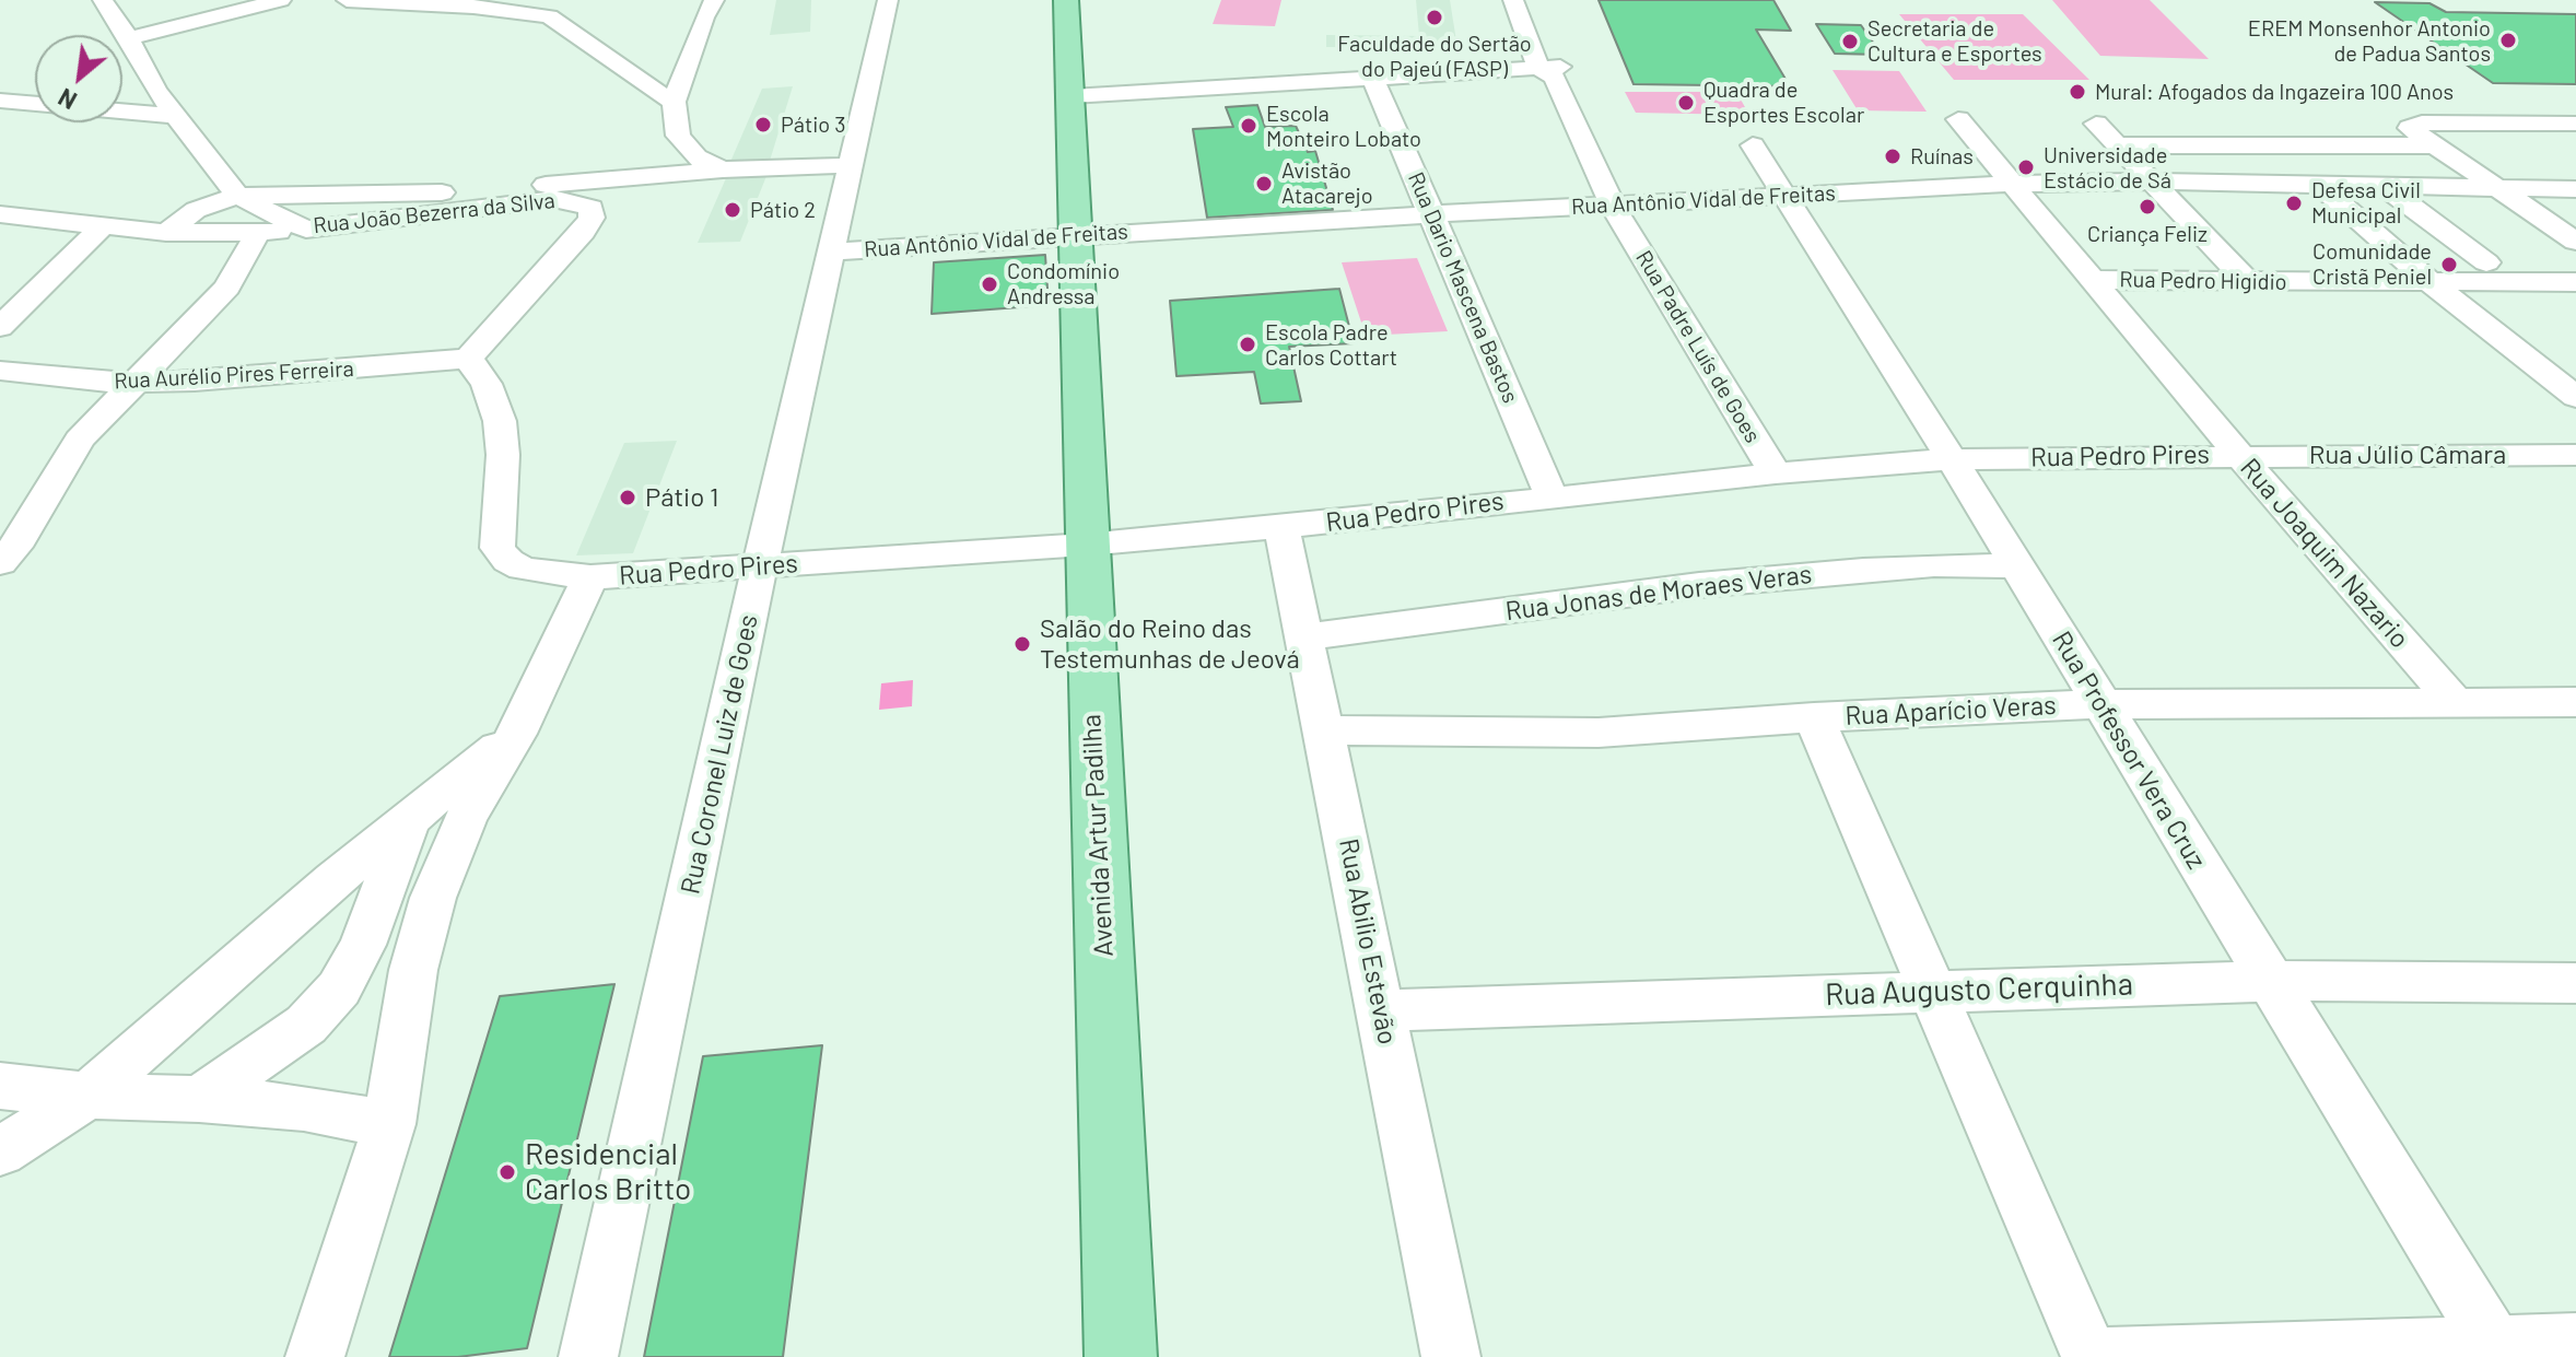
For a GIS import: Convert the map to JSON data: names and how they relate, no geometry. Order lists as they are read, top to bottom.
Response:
{
  "streets": {
    "main road": ["Avenida Artur Padilha"],
    "street": [
      "Rua Antônio Vidal de Freitas",
      "Rua João Bezerra da Silva",
      "Rua Pedro Higidio",
      "Rua Dario Mascena Bastos",
      "Rua Padre Luís de Goes",
      "Rua Aurélio Pires Ferreira",
      "Rua Júlio Câmara",
      "Rua Pedro Pires",
      "Rua Joaquim Nazario",
      "Rua Jonas de Moraes Veras",
      "Rua Aparício Veras",
      "Rua Professor Vera Cruz",
      "Rua Coronel Luiz de Goes",
      "Rua Abilio Estevão",
      "Rua Augusto Cerquinha"
    ]
  },
  "crossings": [
    ["Rua Antônio Vidal de Freitas", "Rua Dario Mascena Bastos"],
    ["Rua Antônio Vidal de Freitas", "Rua Padre Luís de Goes"],
    ["Rua Antônio Vidal de Freitas", "Rua Joaquim Nazario"],
    ["Rua Antônio Vidal de Freitas", "Rua Professor Vera Cruz"],
    ["Rua Antônio Vidal de Freitas", "Rua Coronel Luiz de Goes"],
    ["Rua Antônio Vidal de Freitas", "Avenida Artur Padilha"],
    ["Rua João Bezerra da Silva", "Rua Aurélio Pires Ferreira"],
    ["Rua João Bezerra da Silva", "Rua Pedro Pires"],
    ["Rua Pedro Higidio", "Rua Joaquim Nazario"],
    ["Rua Dario Mascena Bastos", "Rua Pedro Pires"],
    ["Rua Padre Luís de Goes", "Rua Pedro Pires"],
    ["Rua Aurélio Pires Ferreira", "Rua Pedro Pires"],
    ["Rua Júlio Câmara", "Rua Pedro Pires"],
    ["Rua Júlio Câmara", "Rua Joaquim Nazario"],
    ["Rua Pedro Pires", "Rua Joaquim Nazario"],
    ["Rua Pedro Pires", "Rua Professor Vera Cruz"],
    ["Rua Pedro Pires", "Rua Coronel Luiz de Goes"],
    ["Rua Pedro Pires", "Avenida Artur Padilha"],
    ["Rua Pedro Pires", "Rua Abilio Estevão"],
    ["Rua Joaquim Nazario", "Rua Aparício Veras"],
    ["Rua Jonas de Moraes Veras", "Rua Professor Vera Cruz"],
    ["Rua Jonas de Moraes Veras", "Rua Abilio Estevão"],
    ["Rua Aparício Veras", "Rua Professor Vera Cruz"],
    ["Rua Aparício Veras", "Rua Abilio Estevão"],
    ["Rua Professor Vera Cruz", "Rua Augusto Cerquinha"],
    ["Rua Abilio Estevão", "Rua Augusto Cerquinha"]
  ],
  "places": [
    "Faculdade do Sertão do Pajeú (FASP)",
    "EREM Monsenhor Antonio de Padua Santos",
    "Secretaria de Cultura e Esportes",
    "Mural: Afogados da Ingazeira 100 Anos",
    "Quadra de Esportes Escolar",
    "Pátio 3",
    "Escola Monteiro Lobato",
    "Ruínas",
    "Universidade Estácio de Sá",
    "Avistão Atacarejo",
    "Defesa Civil Municipal",
    "Criança Feliz",
    "Pátio 2",
    "Comunidade Cristã Peniel",
    "Condomínio Andressa",
    "Escola Padre Carlos Cottart",
    "Pátio 1",
    "Salão do Reino das Testemunhas de Jeová",
    "Residencial Carlos Britto"
  ],
  "north": "bottom left"
}
